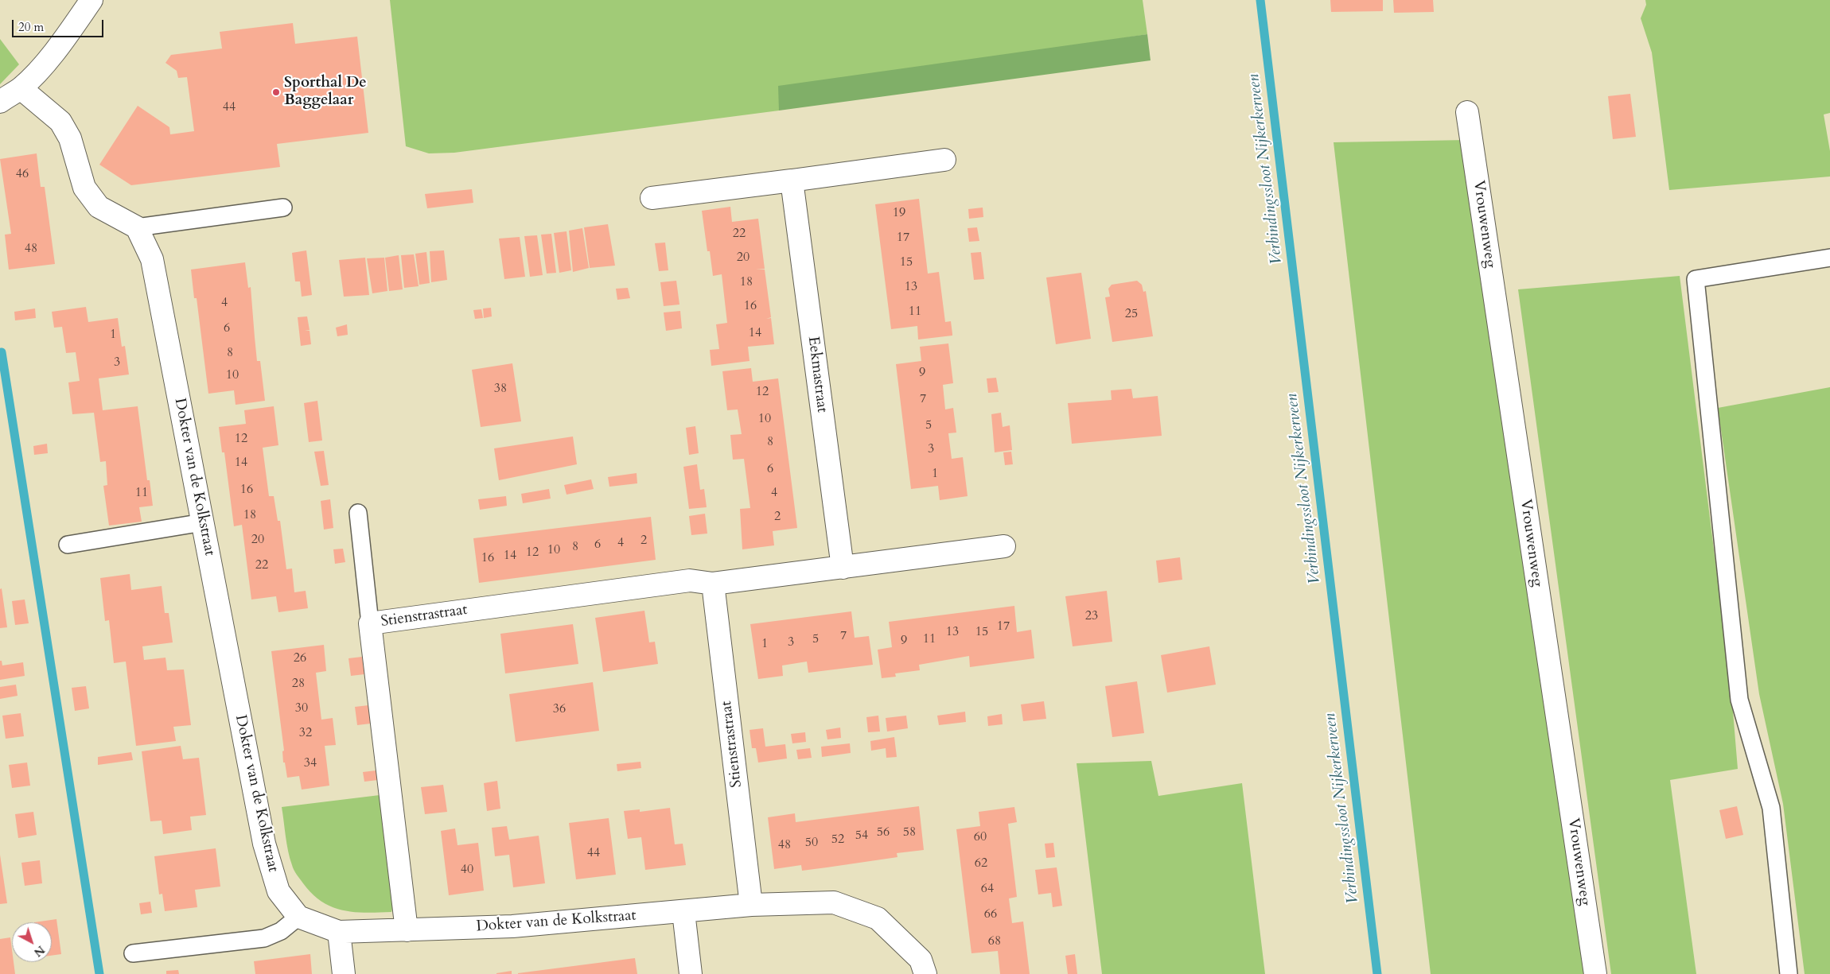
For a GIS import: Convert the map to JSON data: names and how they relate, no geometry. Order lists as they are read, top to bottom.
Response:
{
  "streets": {
    "street": [
      "Vrouwenweg",
      "Eekmastraat",
      "Dokter van de Kolkstraat",
      "Stienstrastraat"
    ]
  },
  "crossings": [
    ["Eekmastraat", "Stienstrastraat"],
    ["Dokter van de Kolkstraat", "Stienstrastraat"]
  ],
  "water": ["Verbindingssloot Nijkerkerveen"],
  "places": ["Sporthal De Baggelaar"],
  "house_numbers": [
    "44",
    "46",
    "19",
    "22",
    "17",
    "48",
    "20",
    "15",
    "18",
    "13",
    "4",
    "16",
    "11",
    "25",
    "6",
    "14",
    "1",
    "8",
    "3",
    "9",
    "10",
    "38",
    "12",
    "7",
    "10",
    "5",
    "12",
    "8",
    "3",
    "14",
    "6",
    "1",
    "16",
    "11",
    "4",
    "18",
    "2",
    "20",
    "2",
    "4",
    "6",
    "8",
    "10",
    "12",
    "14",
    "16",
    "22",
    "23",
    "17",
    "13",
    "15",
    "7",
    "5",
    "11",
    "9",
    "3",
    "1",
    "26",
    "28",
    "30",
    "36",
    "32",
    "34",
    "56",
    "58",
    "54",
    "60",
    "52",
    "50",
    "48",
    "44",
    "62",
    "40",
    "64",
    "66",
    "68"
  ],
  "scale_bar": "20 m",
  "north": "bottom right"
}
